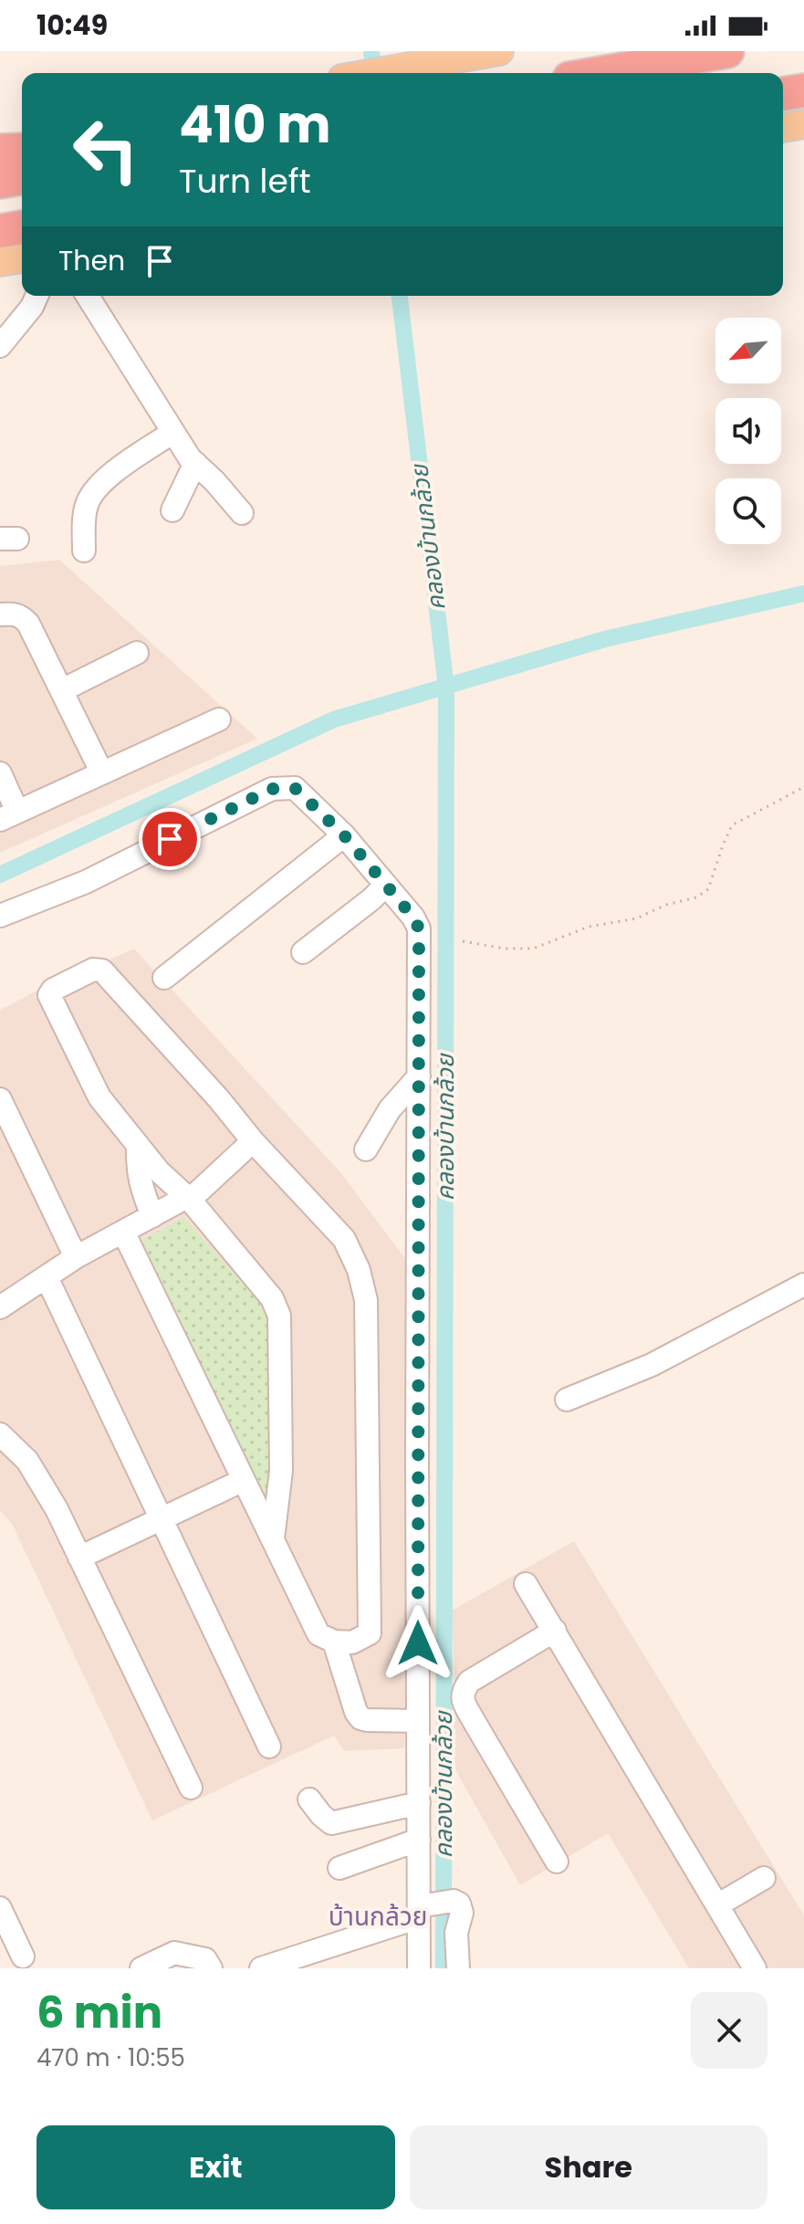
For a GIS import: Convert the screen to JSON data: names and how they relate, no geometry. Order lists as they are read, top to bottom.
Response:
{
  "districts": ["บ้านกล้วย"],
  "water": ["คลองบ้านกล้วย"],
  "north": "bottom left",
  "page": {
    "status": "10:49",
    "turn": ["410 m", "Turn left"],
    "then": "Then",
    "heading": ["6 min", "470 m · 10:55"],
    "buttons": ["Exit", "Share"]
  }
}
